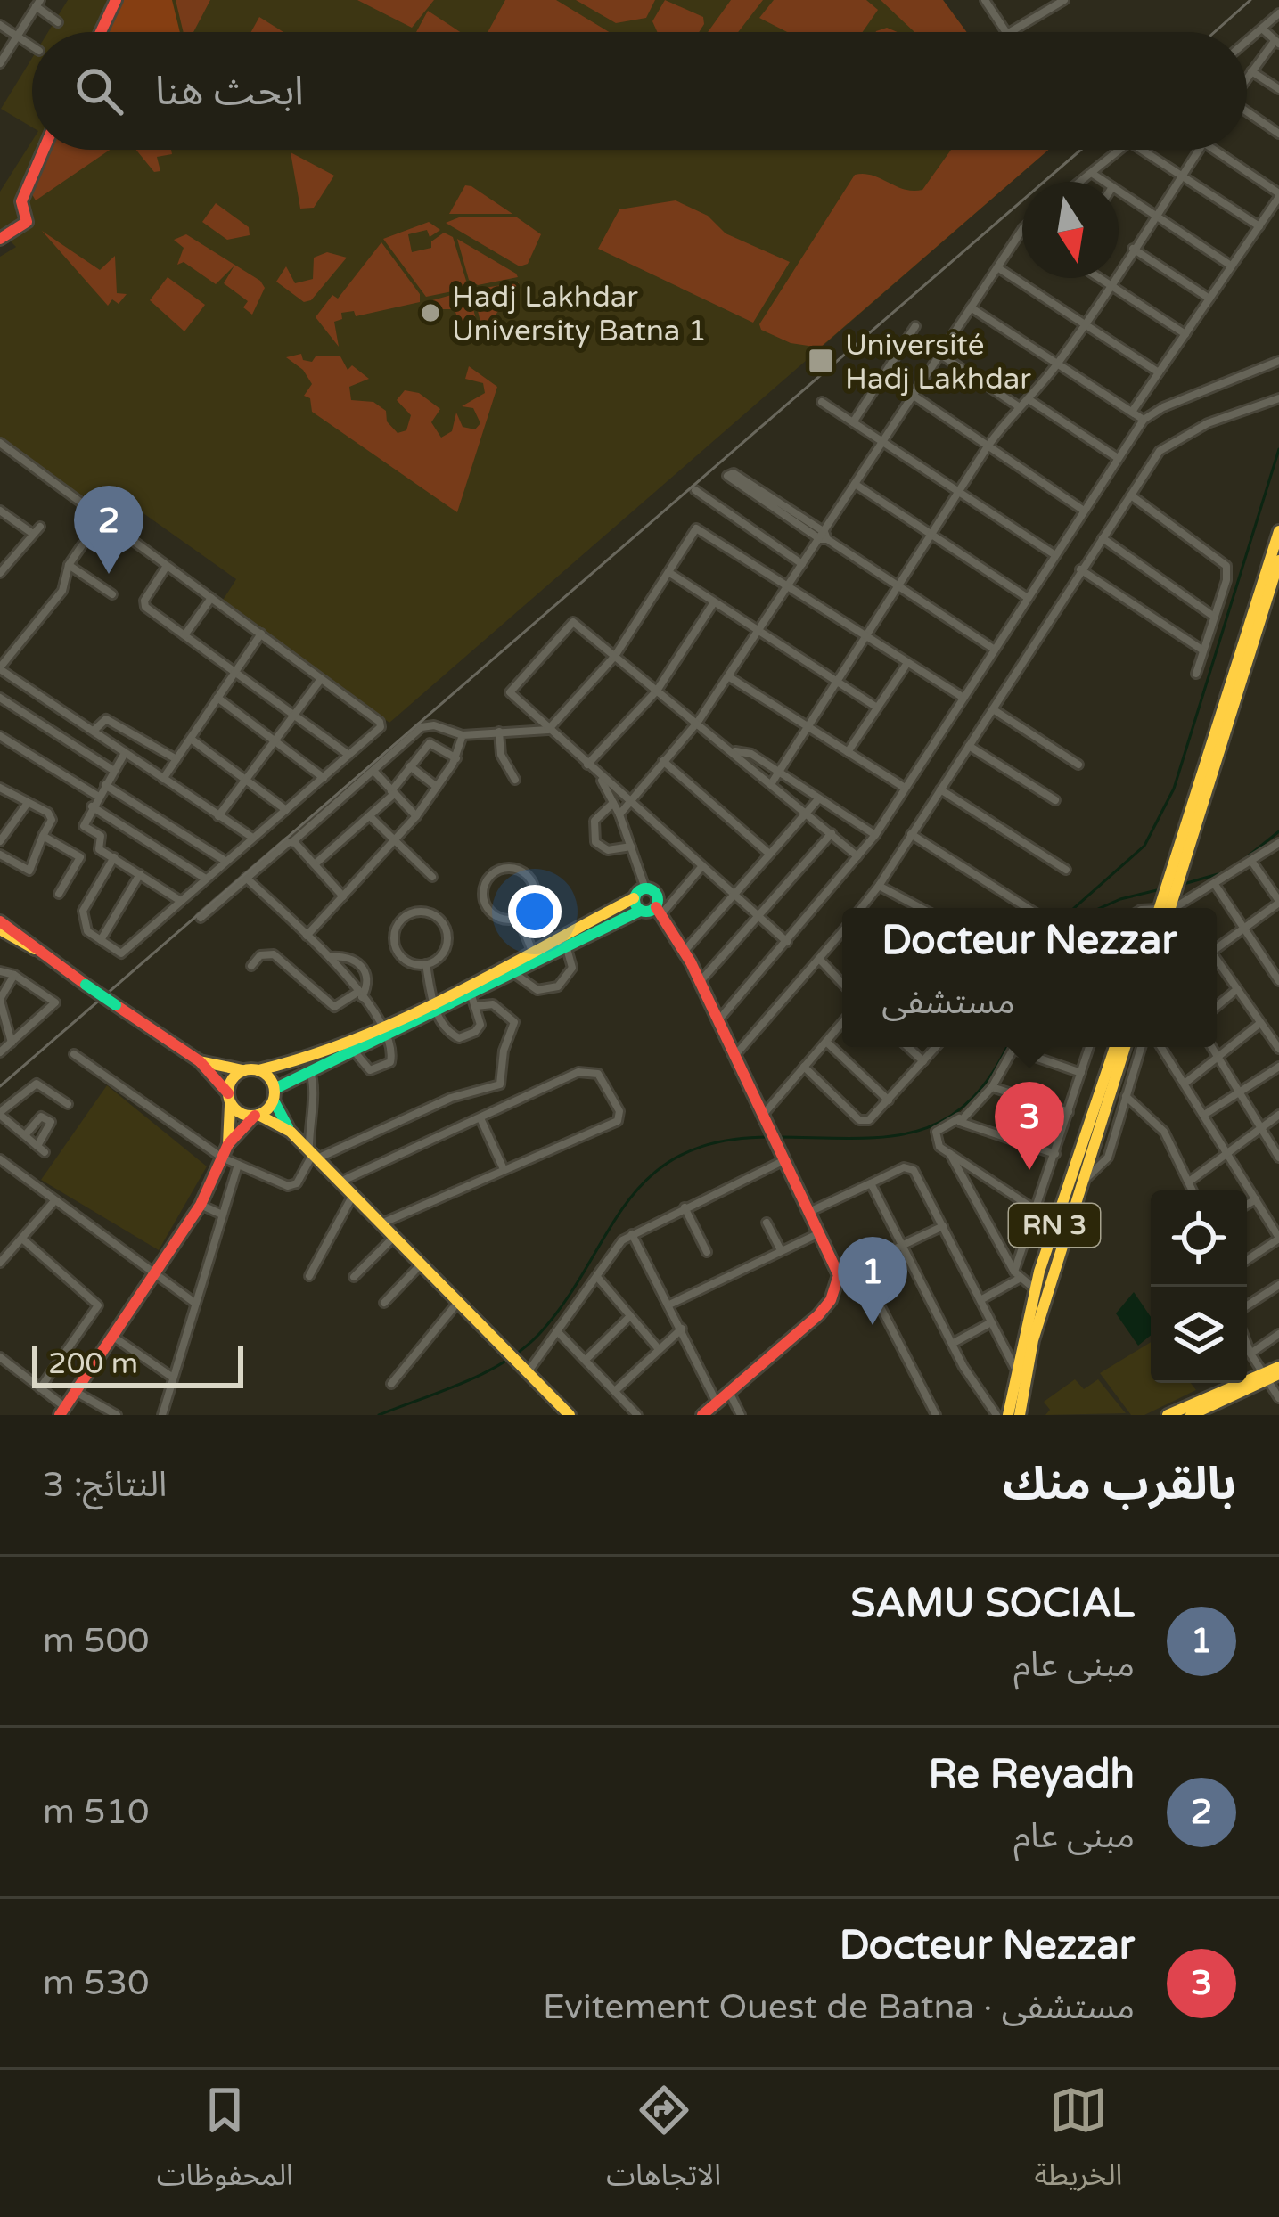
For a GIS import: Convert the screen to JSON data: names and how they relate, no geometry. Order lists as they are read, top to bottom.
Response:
{
  "streets": {
    "main road": ["RN 3"]
  },
  "places": {
    "other": ["Hadj Lakhdar University Batna 1"],
    "transit": ["Université Hadj Lakhdar"]
  },
  "scale_bar": "200 m",
  "north": "bottom",
  "page": {
    "search": "ابحث هنا",
    "pins": ["2", "3", "1"],
    "popup": ["Docteur Nezzar", "مستشفى"],
    "scale": "200 m",
    "heading": ["بالقرب منك", "النتائج: 3"],
    "list": [
      {
        "mark": "1",
        "name": "SAMU SOCIAL",
        "note": "مبنى عام",
        "value": "500 m"
      },
      {
        "mark": "2",
        "name": "Re Reyadh",
        "note": "مبنى عام",
        "value": "510 m"
      },
      {
        "mark": "3",
        "name": "Docteur Nezzar",
        "note": "مستشفى · Evitement Ouest de Batna",
        "value": "530 m"
      }
    ],
    "nav": ["الخريطة", "الاتجاهات", "المحفوظات"]
  }
}
